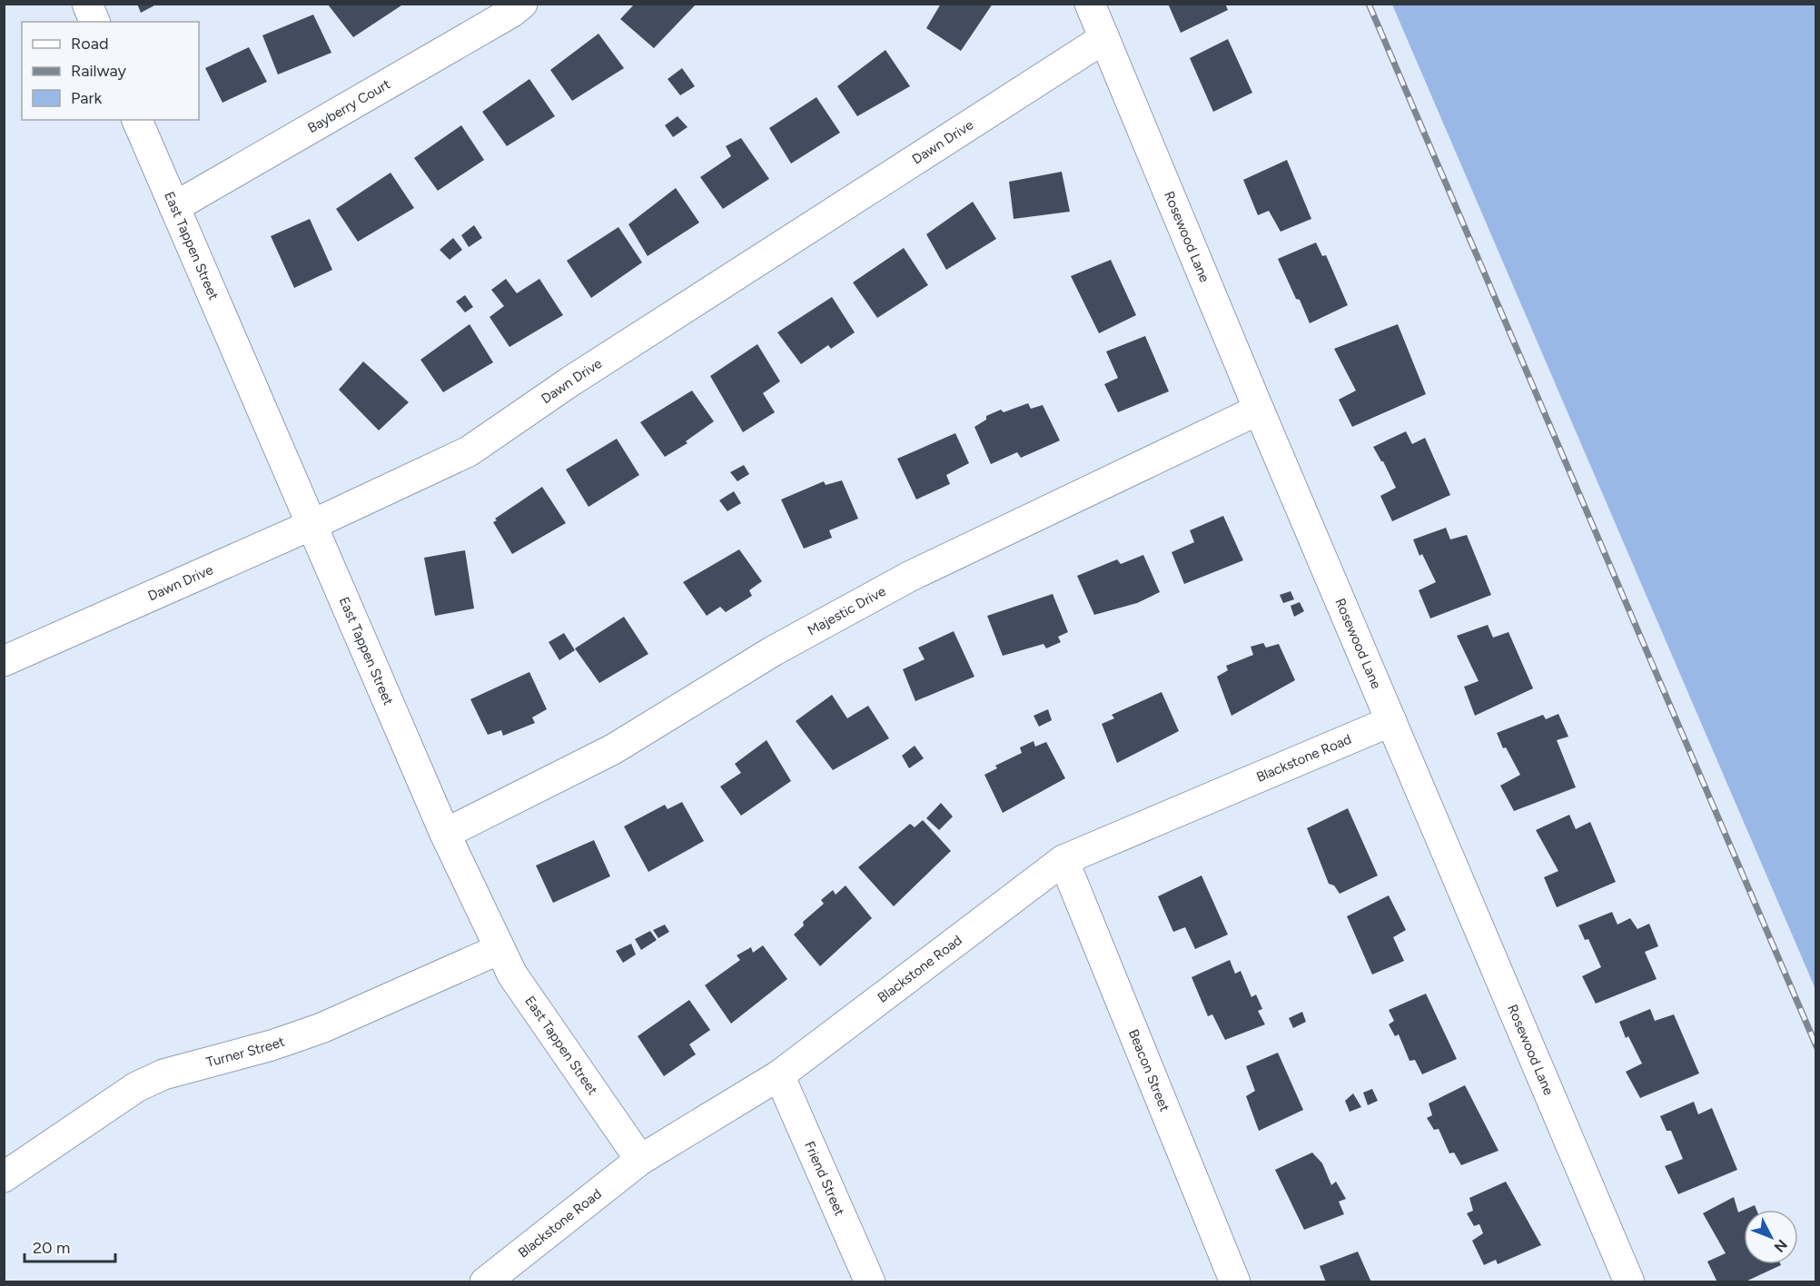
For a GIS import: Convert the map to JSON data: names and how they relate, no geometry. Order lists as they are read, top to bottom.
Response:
{
  "streets": {
    "street": [
      "Bayberry Court",
      "Dawn Drive",
      "Rosewood Lane",
      "East Tappen Street",
      "Majestic Drive",
      "Blackstone Road",
      "Turner Street",
      "Beacon Street",
      "Friend Street"
    ]
  },
  "crossings": [
    ["Bayberry Court", "East Tappen Street"],
    ["Dawn Drive", "Rosewood Lane"],
    ["Dawn Drive", "East Tappen Street"],
    ["Rosewood Lane", "Majestic Drive"],
    ["Rosewood Lane", "Blackstone Road"],
    ["East Tappen Street", "Majestic Drive"],
    ["East Tappen Street", "Blackstone Road"],
    ["East Tappen Street", "Turner Street"],
    ["Blackstone Road", "Beacon Street"],
    ["Blackstone Road", "Friend Street"]
  ],
  "legend": ["Road", "Railway", "Park"],
  "scale_bar": "20 m",
  "north": "bottom right"
}
